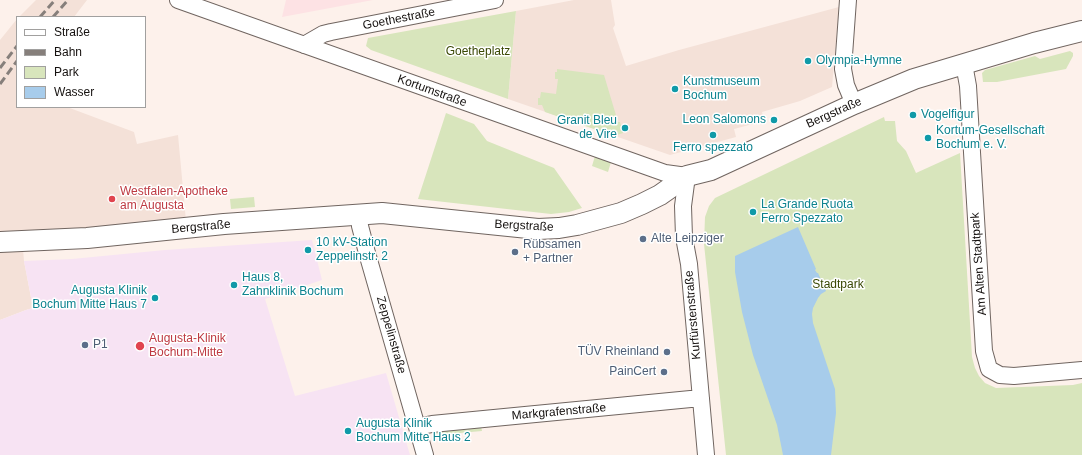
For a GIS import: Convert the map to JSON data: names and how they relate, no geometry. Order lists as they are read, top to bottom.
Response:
{
  "streets": {
    "street": [
      "Goethestraße",
      "Kortumstraße",
      "Bergstraße",
      "Am Alten Stadtpark",
      "Kurfürstenstraße",
      "Zeppelinstraße",
      "Markgrafenstraße"
    ]
  },
  "crossings": [
    ["Goethestraße", "Kortumstraße"],
    ["Kortumstraße", "Bergstraße"],
    ["Kortumstraße", "Kurfürstenstraße"],
    ["Bergstraße", "Am Alten Stadtpark"],
    ["Bergstraße", "Kurfürstenstraße"],
    ["Bergstraße", "Zeppelinstraße"],
    ["Kurfürstenstraße", "Markgrafenstraße"],
    ["Zeppelinstraße", "Markgrafenstraße"]
  ],
  "parks": ["Goetheplatz", "Stadtpark"],
  "places": [
    "Olympia-Hymne",
    "Kunstmuseum Bochum",
    "Vogelfigur",
    "Leon Salomons",
    "Granit Bleu de Vire",
    "Ferro spezzato",
    "Kortum-Gesellschaft Bochum e. V.",
    "Westfalen-Apotheke am Augusta",
    "La Grande Ruota Ferro Spezzato",
    "Alte Leipziger",
    "10 kV-Station Zeppelinstr. 2",
    "Rübsamen + Partner",
    "Haus 8, Zahnklinik Bochum",
    "Augusta Klinik Bochum Mitte Haus 7",
    "P1",
    "Augusta-Klinik Bochum-Mitte",
    "TÜV Rheinland",
    "PainCert",
    "Augusta Klinik Bochum Mitte Haus 2"
  ],
  "legend": [
    "Straße",
    "Bahn",
    "Park",
    "Wasser"
  ]
}
